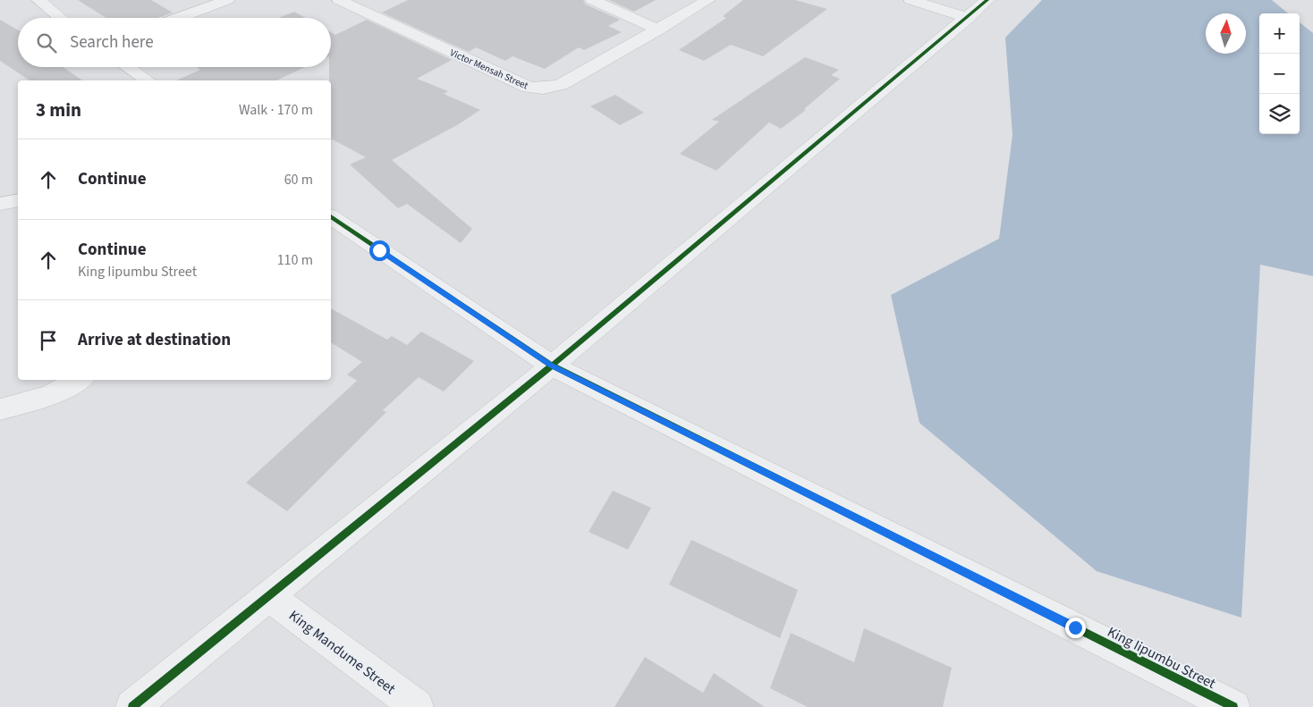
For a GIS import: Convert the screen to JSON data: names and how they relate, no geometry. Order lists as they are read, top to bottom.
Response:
{
  "streets": {
    "street": ["Victor Mensah Street", "King Mandume Street", "King Iipumbu Street"]
  },
  "north": "top",
  "page": {
    "map_buttons": ["+", "−"],
    "search": "Search here",
    "heading": ["3 min", "Walk · 170 m"],
    "list": [
      ["Continue", "60 m"],
      ["Continue", "King Iipumbu Street", "110 m"],
      "Arrive at destination"
    ]
  }
}
